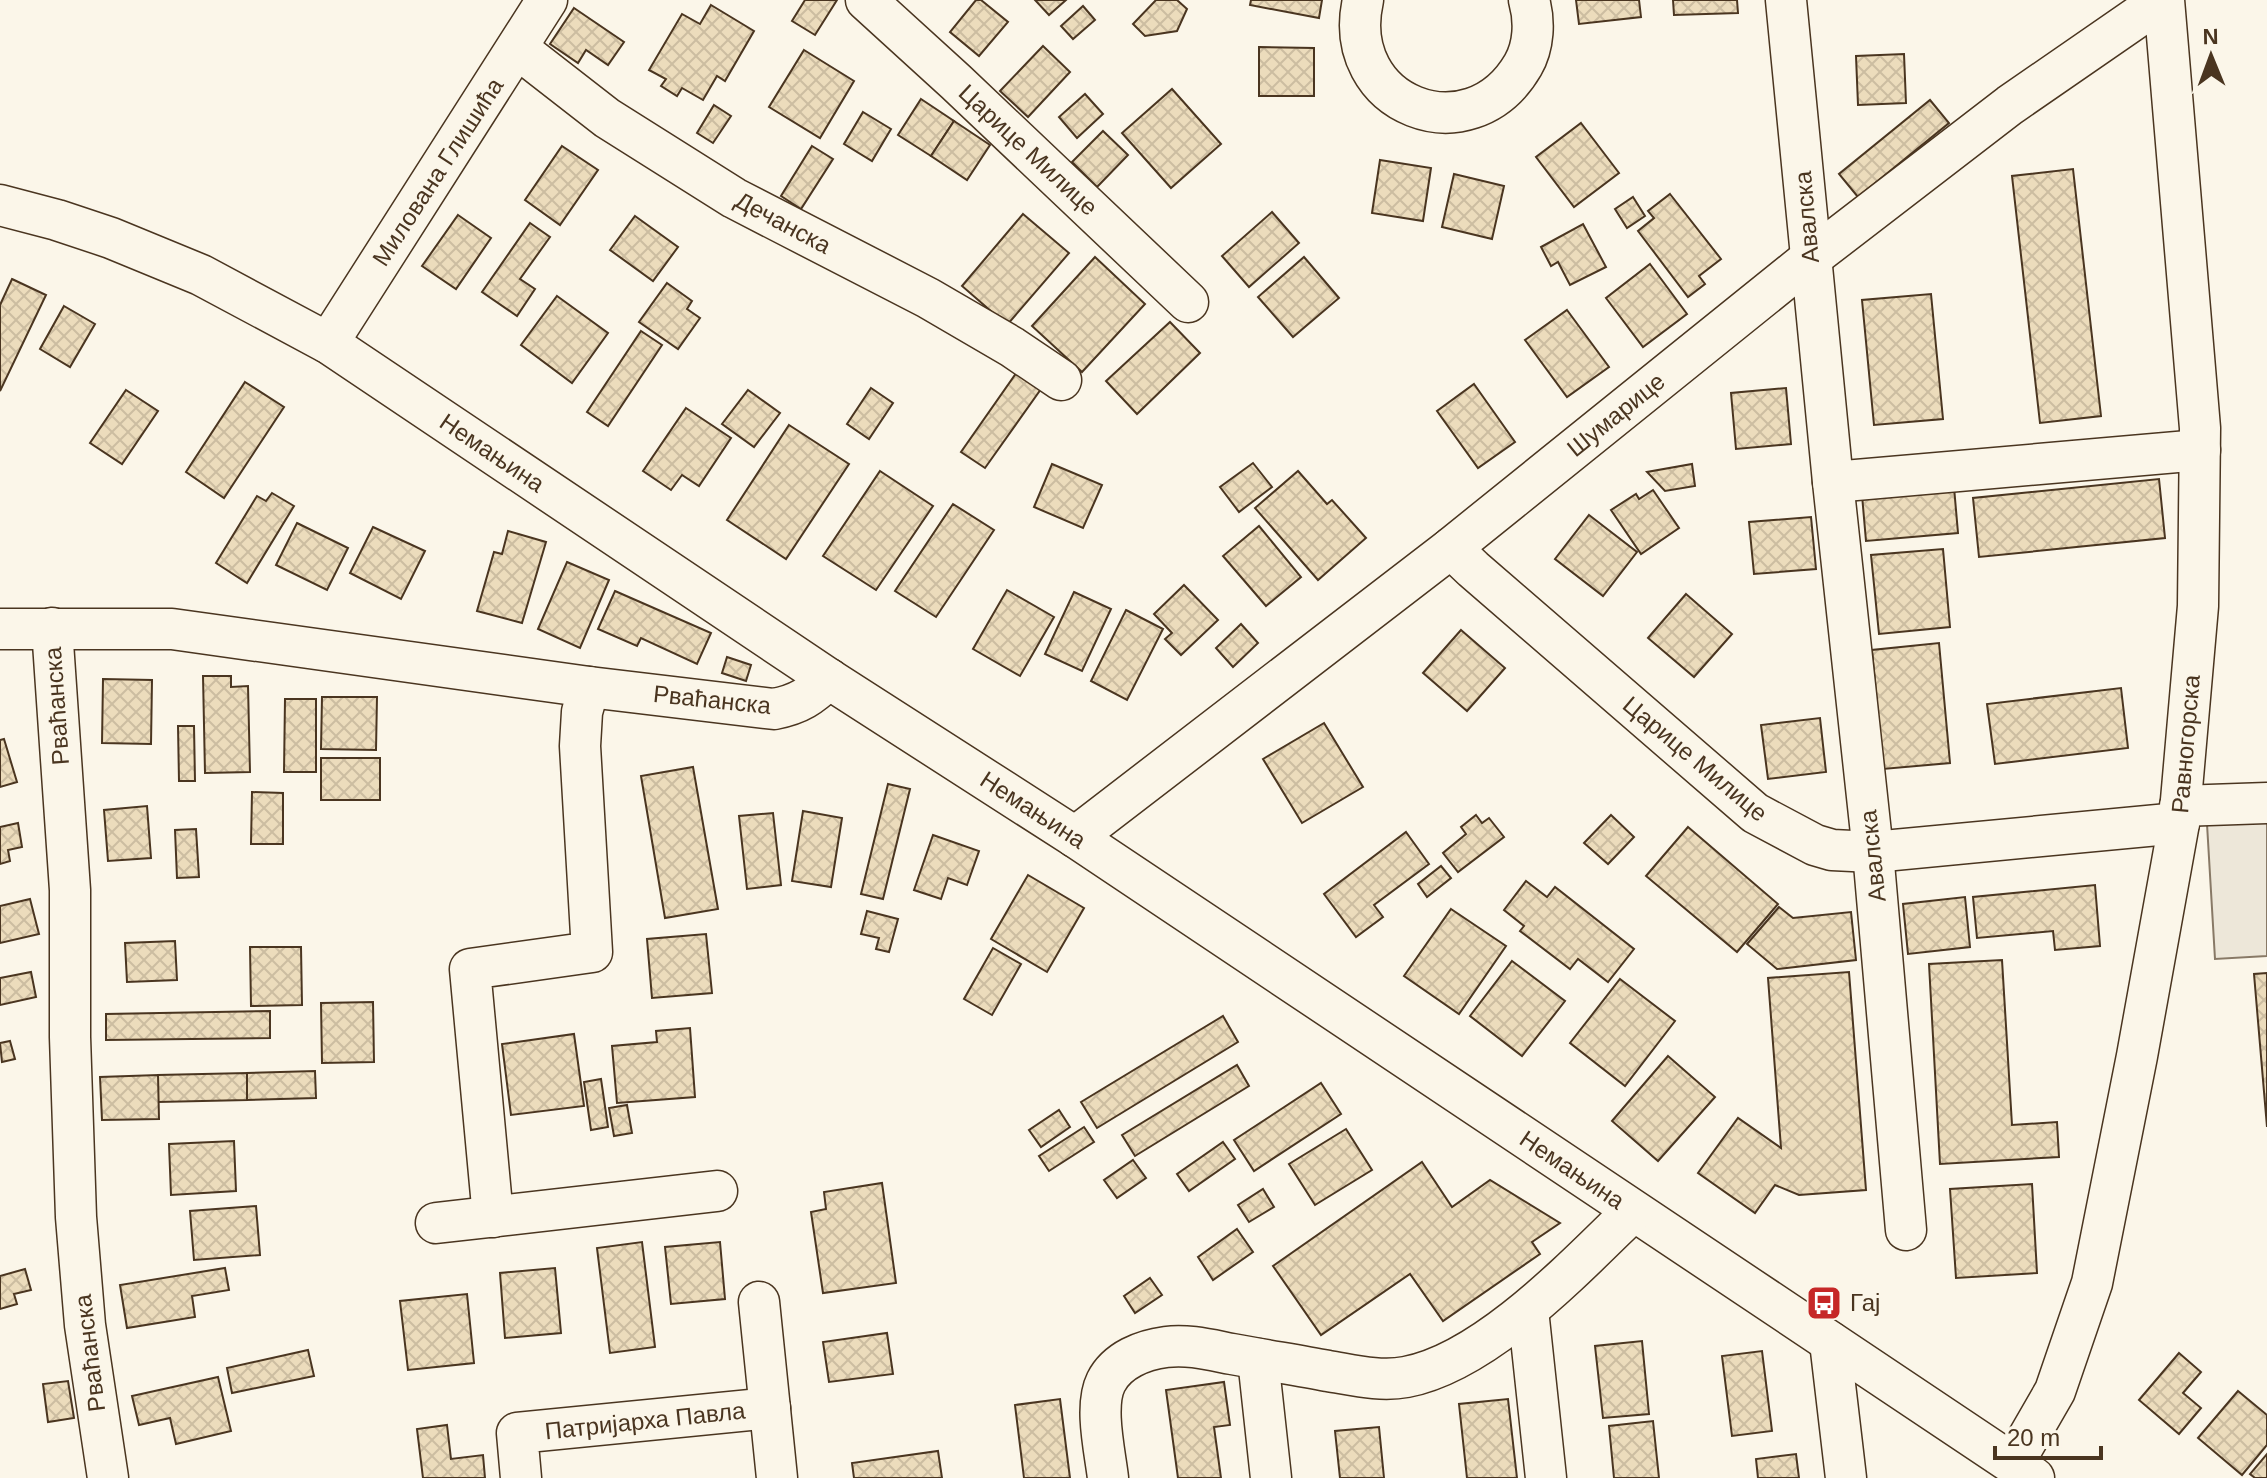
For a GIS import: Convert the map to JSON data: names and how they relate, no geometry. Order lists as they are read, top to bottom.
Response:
{
  "streets": {
    "street": [
      "Царице Милице",
      "Милована Глишића",
      "Авалска",
      "Дечанска",
      "Шумарице",
      "Немањина",
      "Рваћанска",
      "Равногорска",
      "Патријарха Павла"
    ]
  },
  "crossings": [
    ["Царице Милице", "Авалска"],
    ["Царице Милице", "Шумарице"],
    ["Царице Милице", "Равногорска"],
    ["Милована Глишића", "Дечанска"],
    ["Милована Глишића", "Немањина"],
    ["Авалска", "Шумарице"],
    ["Шумарице", "Немањина"],
    ["Шумарице", "Равногорска"],
    ["Немањина", "Рваћанска"],
    ["Немањина", "Равногорска"]
  ],
  "places": {
    "bus stop": ["Гај"]
  },
  "scale_bar": "20 m",
  "north": "top"
}
